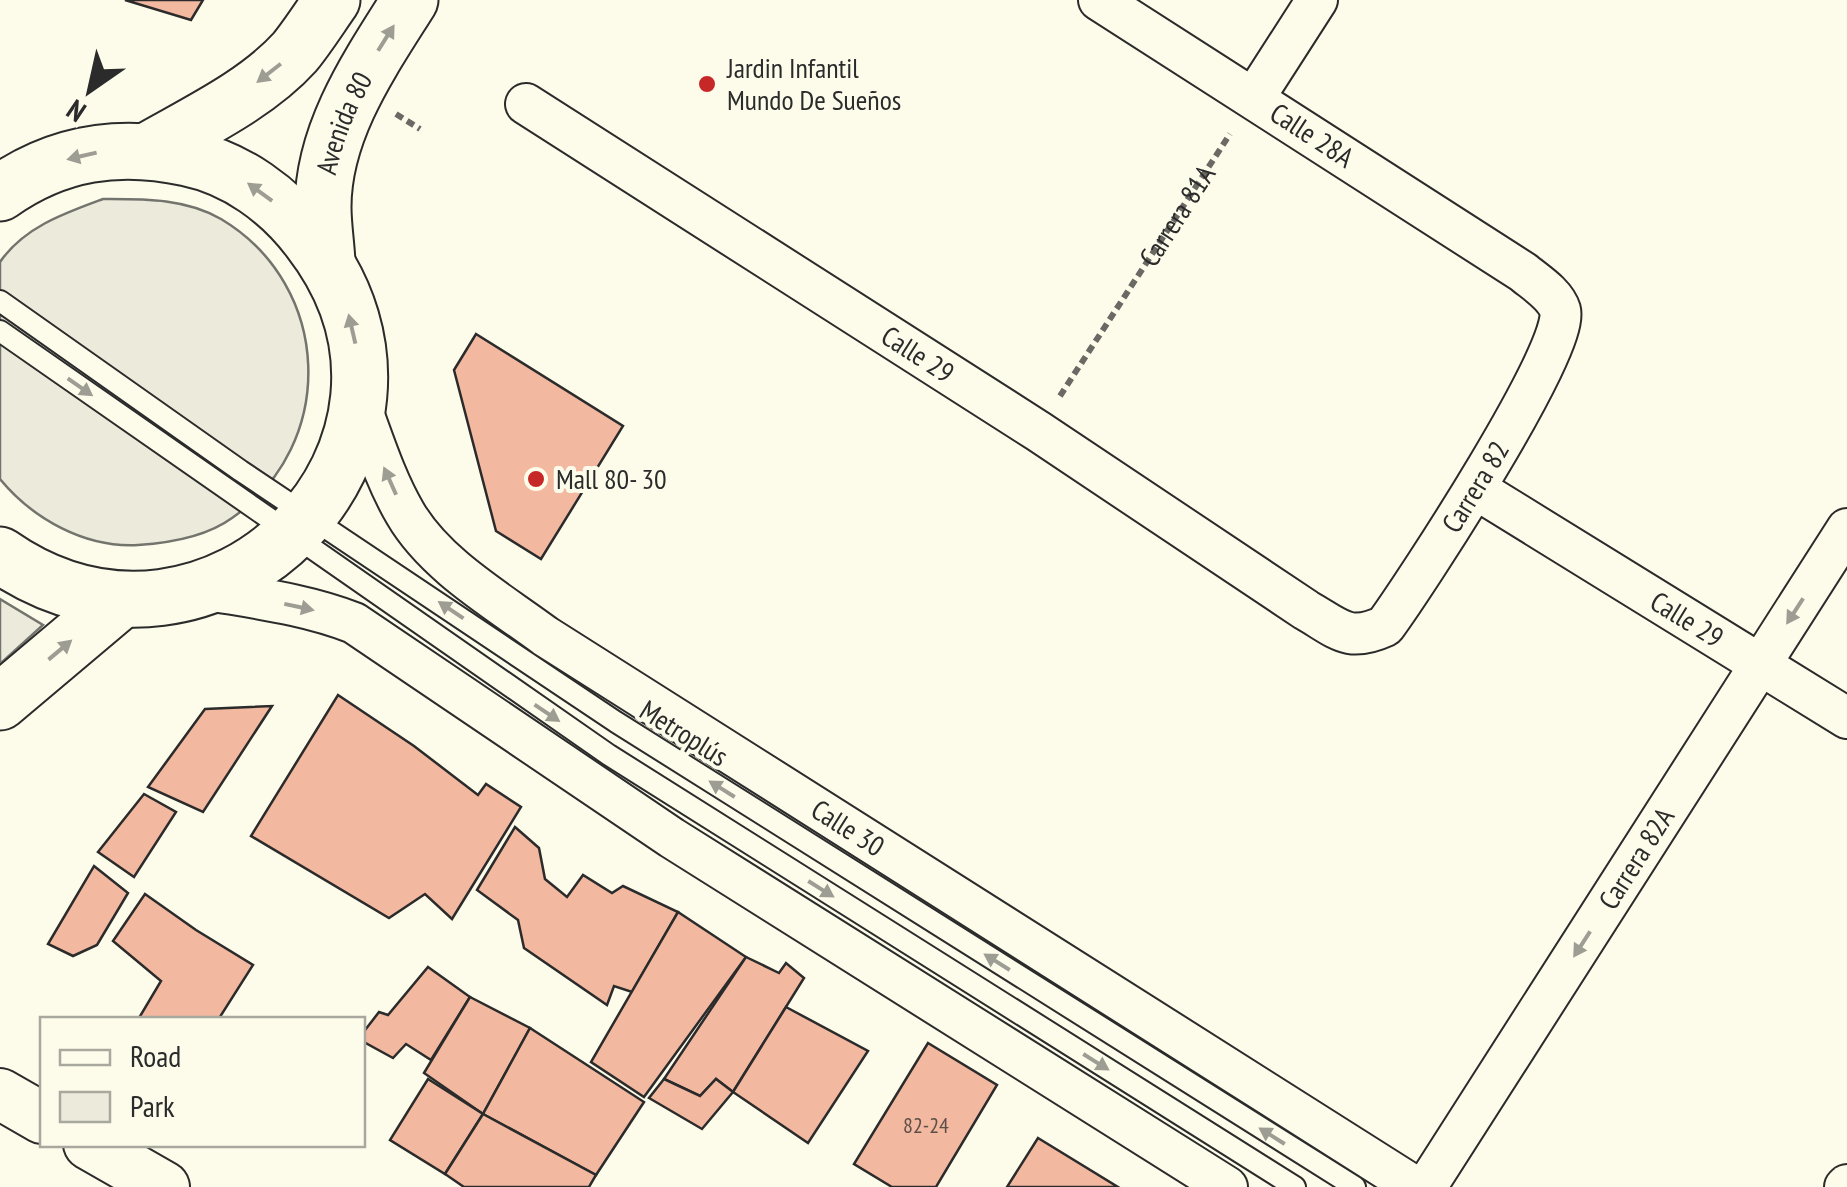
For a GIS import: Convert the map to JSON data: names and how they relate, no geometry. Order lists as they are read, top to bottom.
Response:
{
  "streets": {
    "main road": ["Avenida 80"],
    "street": [
      "Calle 28A",
      "Calle 29",
      "Carrera 82",
      "Calle 30",
      "Carrera 82A"
    ],
    "lane": ["Metroplús"],
    "path": ["Carrera 81A"]
  },
  "crossings": [
    ["Calle 28A", "Carrera 81A"],
    ["Calle 28A", "Carrera 82"],
    ["Carrera 81A", "Calle 29"],
    ["Calle 29", "Carrera 82"],
    ["Calle 29", "Carrera 82A"]
  ],
  "one_way": ["Avenida 80", "Carrera 82A"],
  "places": ["Jardin Infantil Mundo De Sueños", "Mall 80- 30"],
  "house_numbers": ["82-24"],
  "legend": ["Road", "Park"],
  "north": "bottom left"
}
